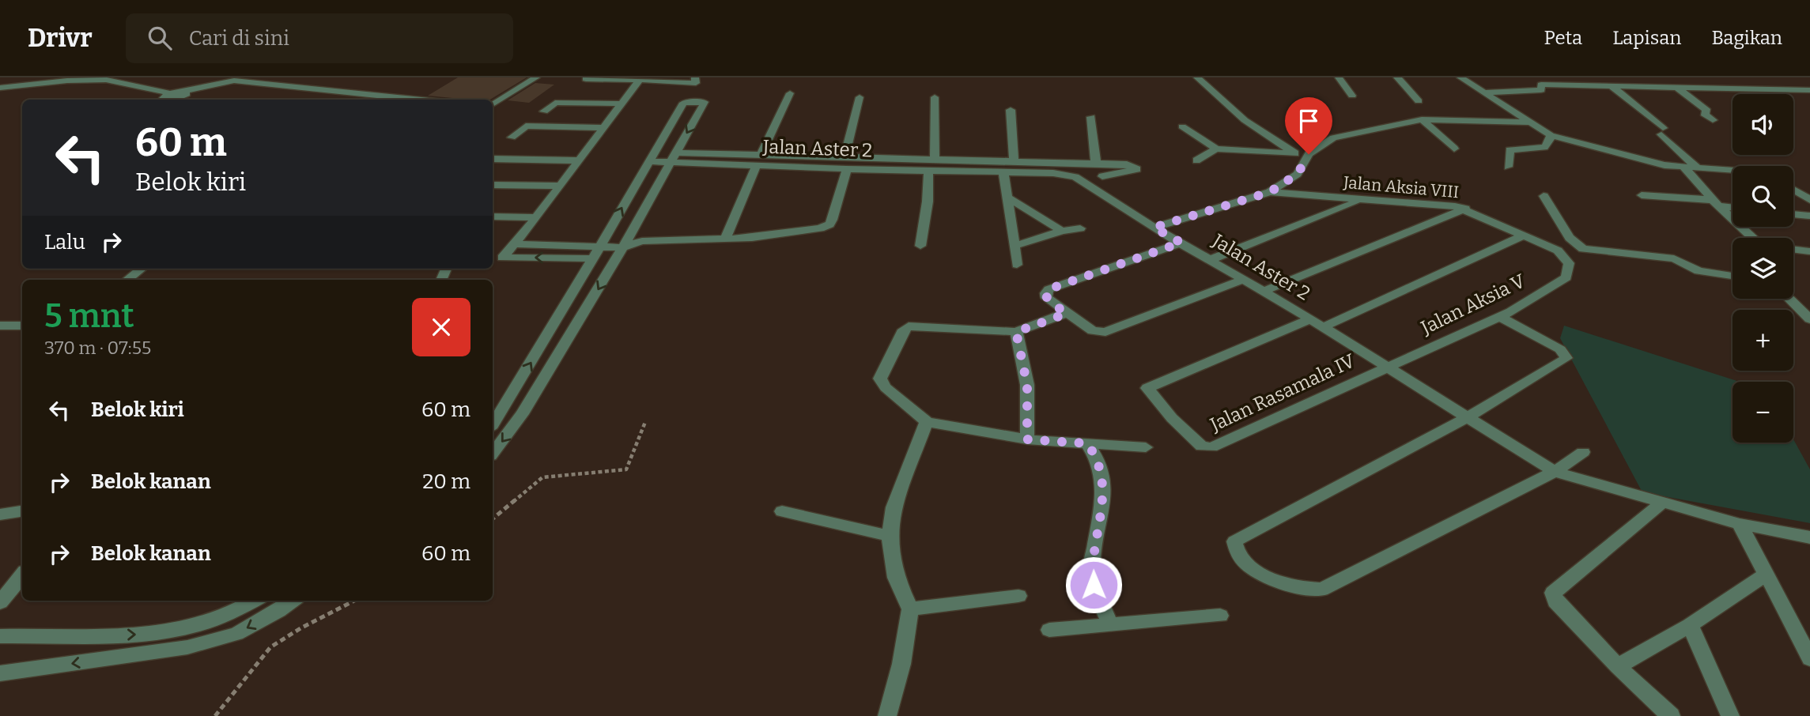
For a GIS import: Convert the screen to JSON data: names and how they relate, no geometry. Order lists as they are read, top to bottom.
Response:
{
  "streets": {
    "street": [
      "Jalan Aster 2",
      "Jalan Aksia VIII",
      "Jalan Aksia V",
      "Jalan Rasamala IV"
    ]
  },
  "crossings": [
    ["Jalan Aster 2", "Jalan Aksia V"],
    ["Jalan Aster 2", "Jalan Rasamala IV"],
    ["Jalan Aksia VIII", "Jalan Aksia V"],
    ["Jalan Aksia V", "Jalan Rasamala IV"]
  ],
  "page": {
    "header": "Drivr",
    "search": "Cari di sini",
    "nav": ["Peta", "Lapisan", "Bagikan"],
    "map_buttons": ["+", "−"],
    "turn": ["60 m", "Belok kiri"],
    "then": "Lalu",
    "heading": ["5 mnt", "370 m · 07:55"],
    "list": [
      {
        "name": "Belok kiri",
        "value": "60 m"
      },
      {
        "name": "Belok kanan",
        "value": "20 m"
      },
      {
        "name": "Belok kanan",
        "value": "60 m"
      }
    ]
  }
}
